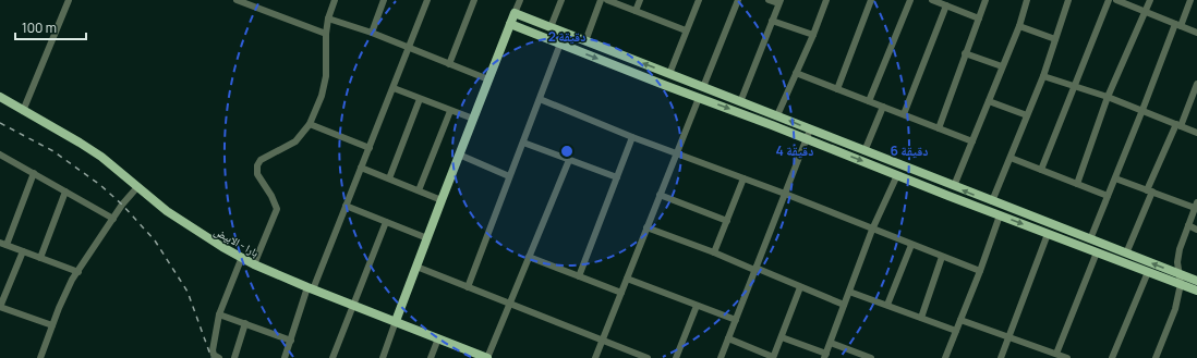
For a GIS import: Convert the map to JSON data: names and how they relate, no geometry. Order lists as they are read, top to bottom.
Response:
{
  "streets": {
    "main road": ["بارا - الابيض"]
  },
  "scale_bar": "100 m",
  "rings": ["2 دقيقة", "4 دقيقة", "6 دقيقة"]
}
